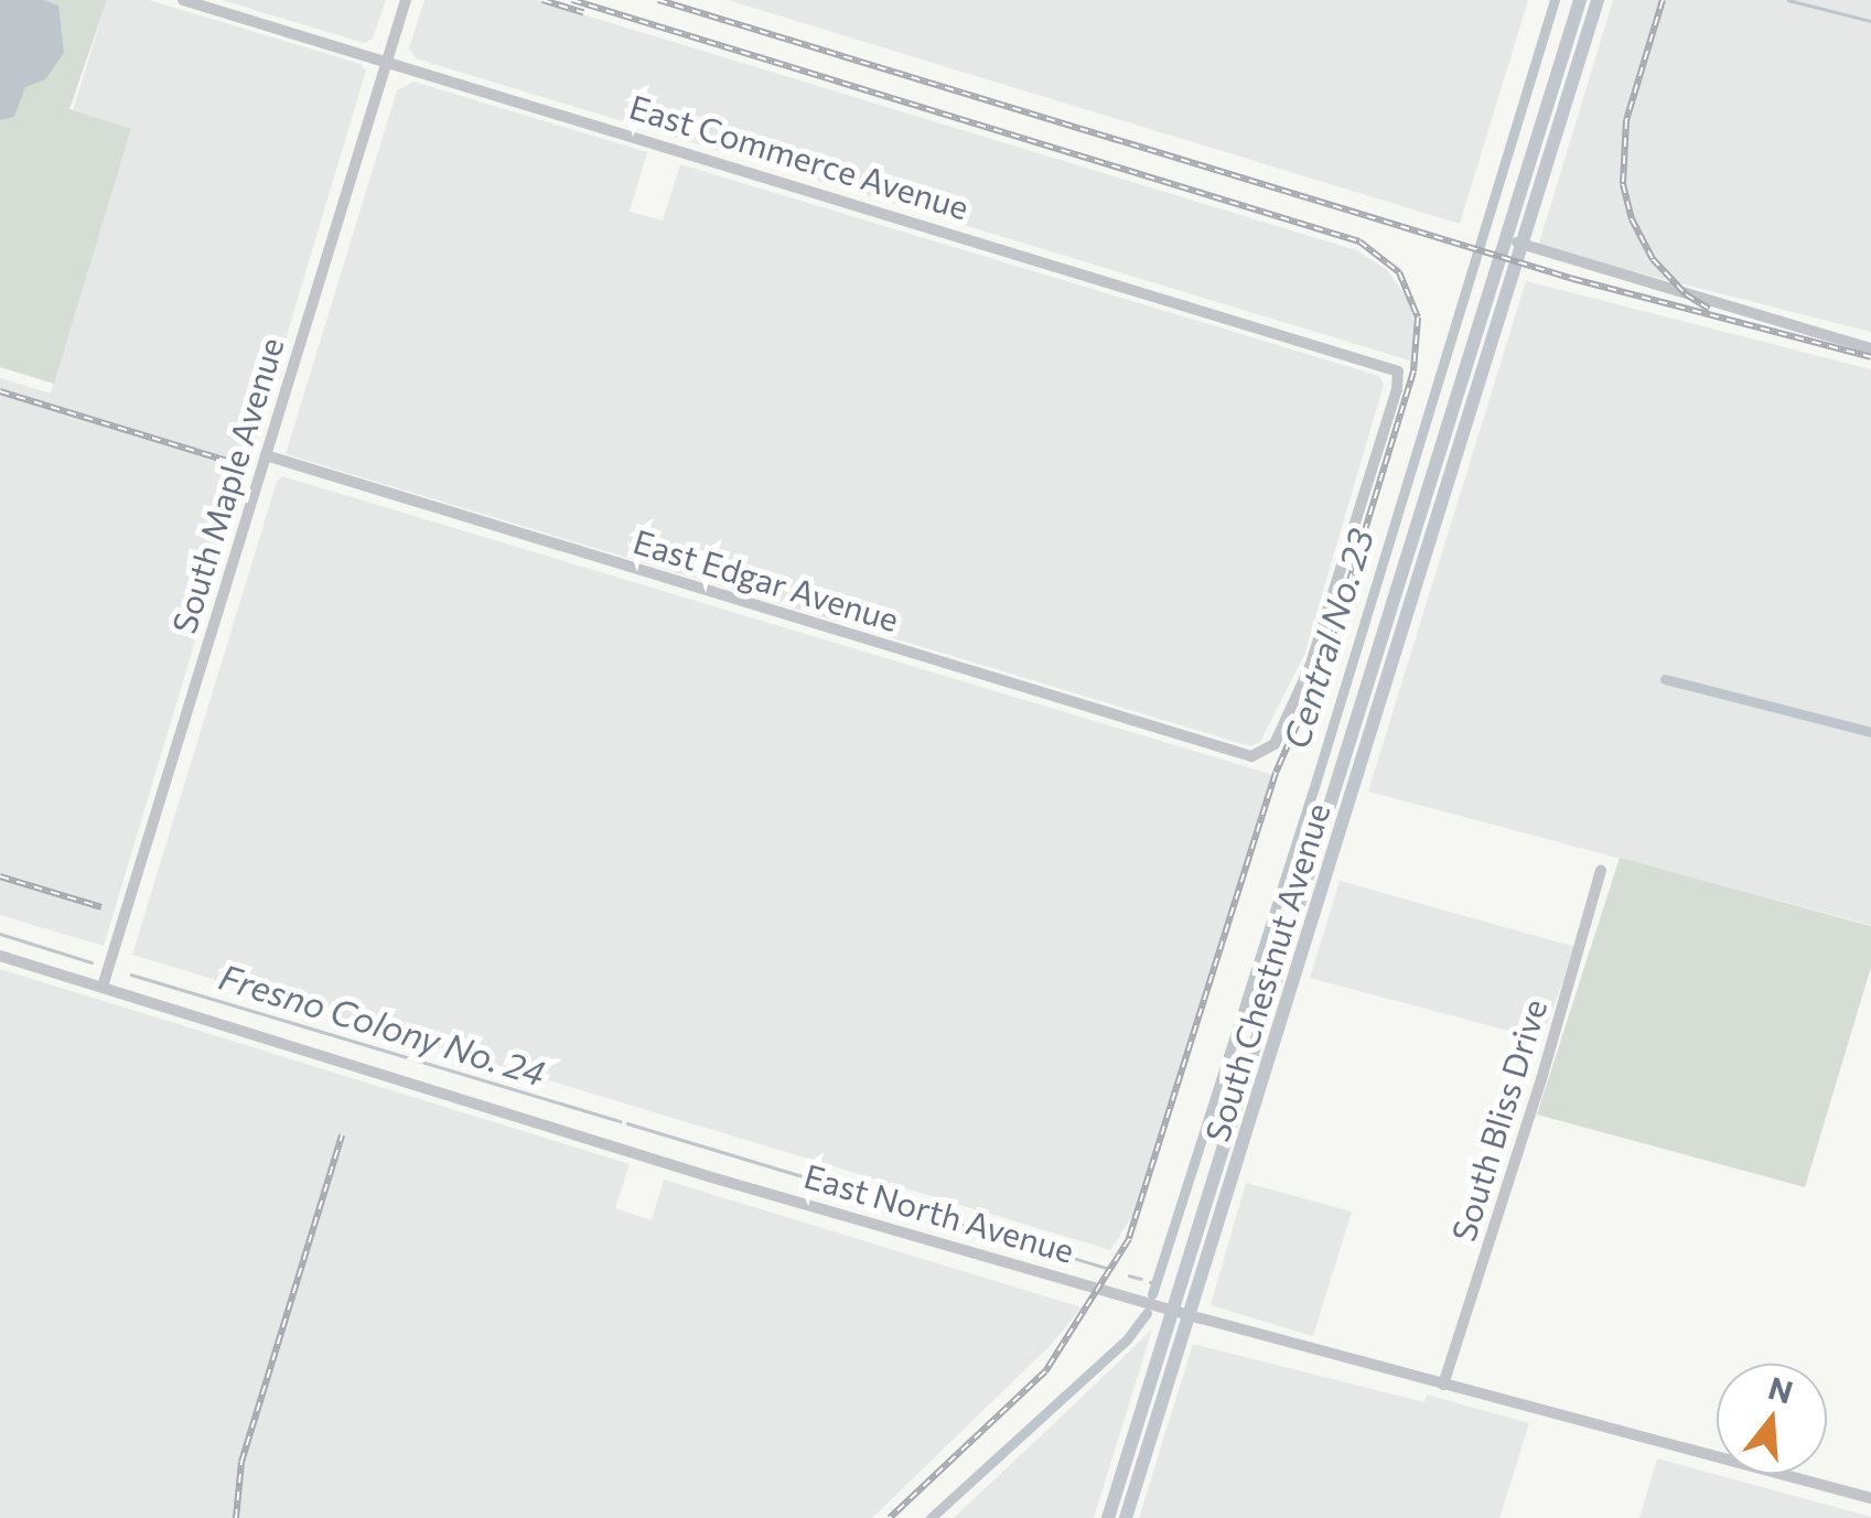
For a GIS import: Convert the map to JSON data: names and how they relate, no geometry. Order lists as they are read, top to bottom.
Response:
{
  "streets": {
    "main road": ["South Chestnut Avenue"],
    "street": [
      "East Commerce Avenue",
      "South Maple Avenue",
      "East Edgar Avenue",
      "South Bliss Drive",
      "East North Avenue"
    ]
  },
  "crossings": [
    ["East Commerce Avenue", "South Maple Avenue"],
    ["East Commerce Avenue", "East Edgar Avenue"],
    ["South Maple Avenue", "East Edgar Avenue"],
    ["South Maple Avenue", "East North Avenue"],
    ["South Chestnut Avenue", "East North Avenue"],
    ["South Bliss Drive", "East North Avenue"]
  ],
  "water": ["Central No. 23", "Fresno Colony No. 24"],
  "north": "top"
}
